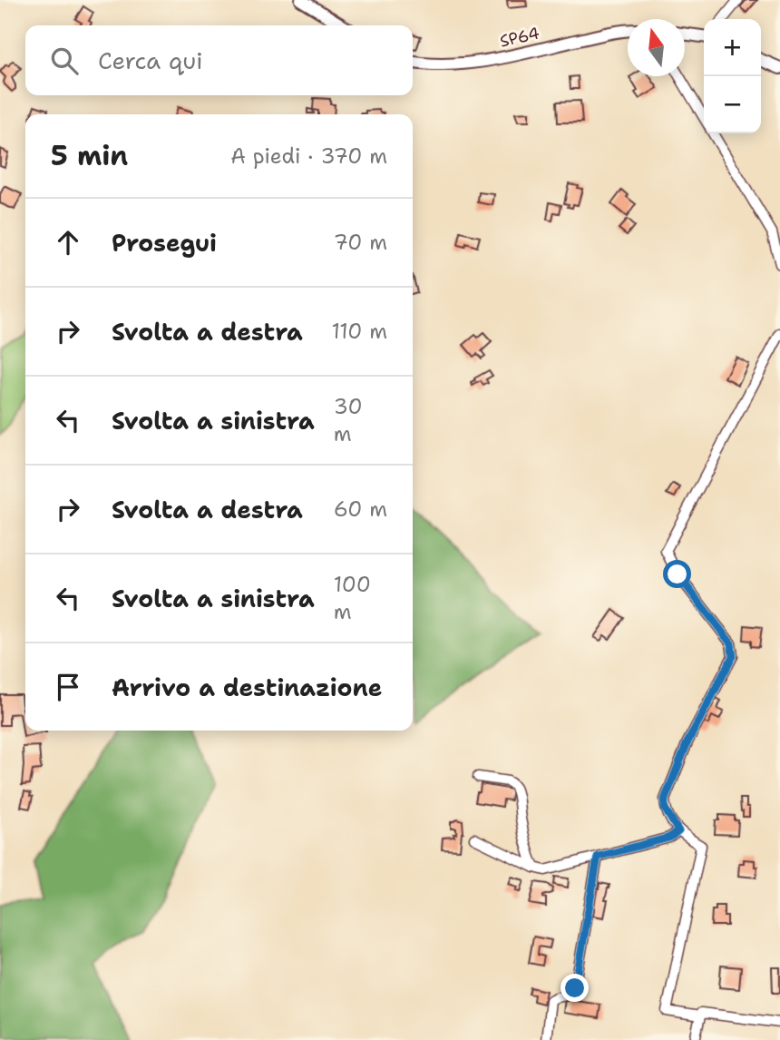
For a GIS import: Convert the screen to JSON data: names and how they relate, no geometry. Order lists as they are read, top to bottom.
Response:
{
  "streets": {
    "street": ["SP64"]
  },
  "north": "top",
  "page": {
    "map_buttons": ["+", "−"],
    "search": "Cerca qui",
    "heading": ["5 min", "A piedi · 370 m"],
    "list": [
      ["Prosegui", "70 m"],
      ["Svolta a destra", "110 m"],
      ["Svolta a sinistra", "30 m"],
      ["Svolta a destra", "60 m"],
      ["Svolta a sinistra", "100 m"],
      "Arrivo a destinazione"
    ]
  }
}
